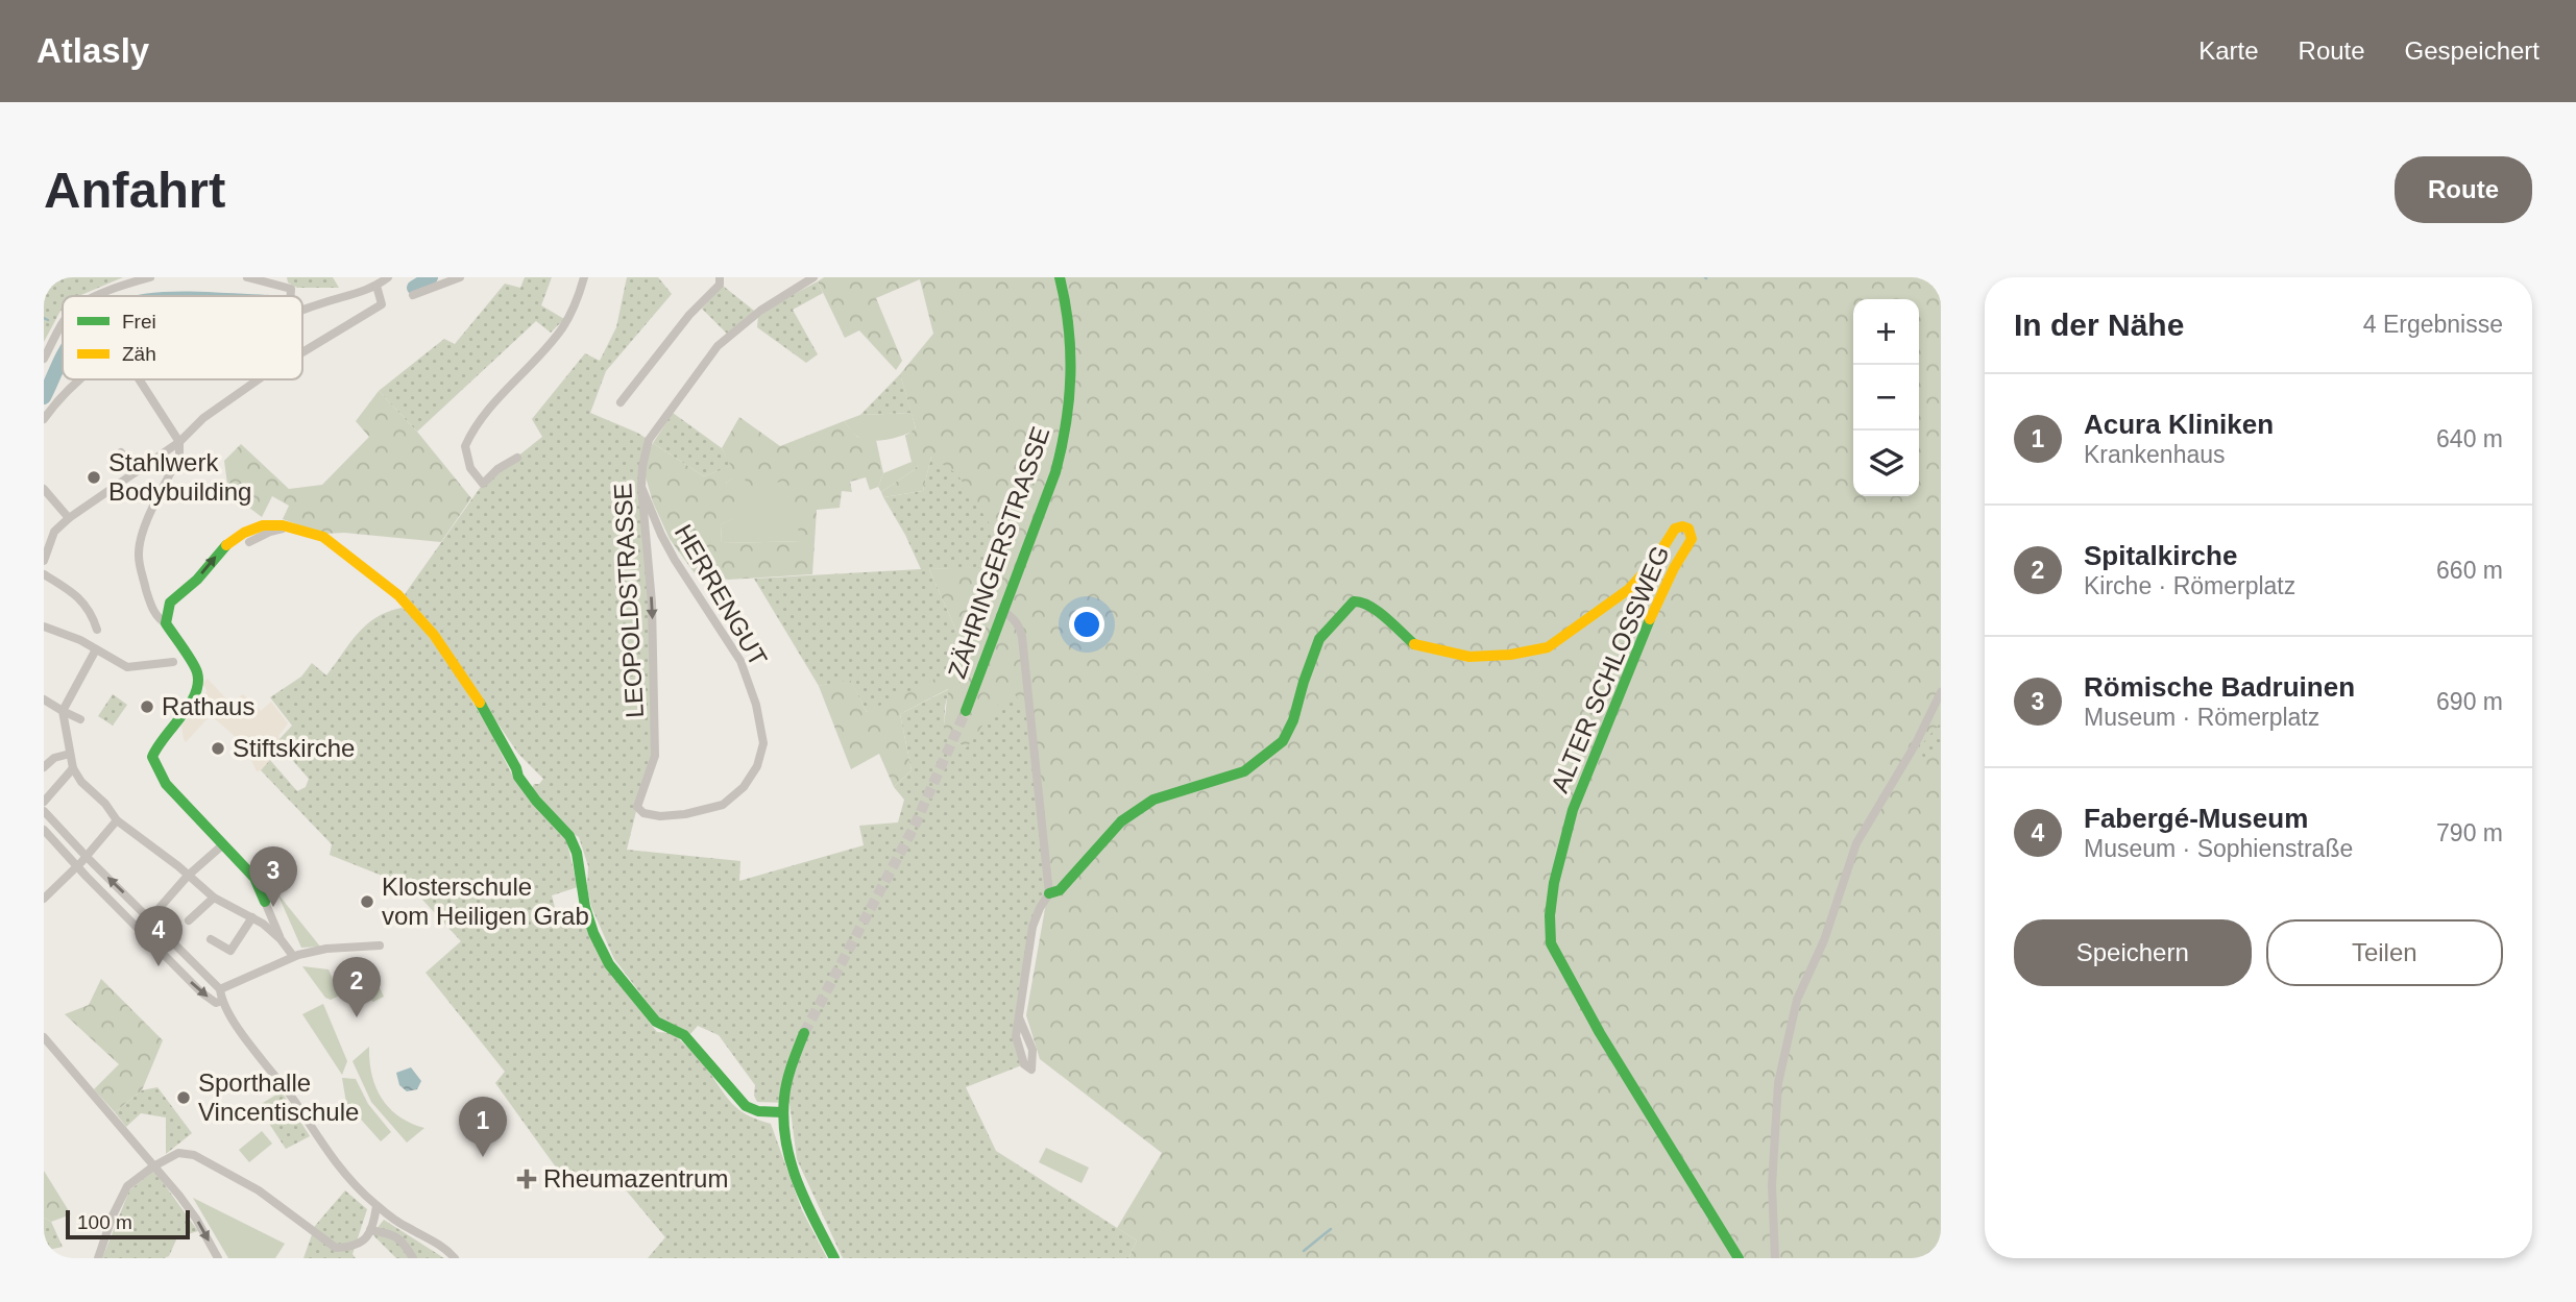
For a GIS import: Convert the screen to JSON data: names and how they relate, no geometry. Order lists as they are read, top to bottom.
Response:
{
  "streets": {
    "street": [
      "ZÄHRINGERSTRASSE",
      "HERRENGUT",
      "LEOPOLDSTRASSE",
      "ALTER SCHLOSSWEG"
    ]
  },
  "crossings": [
    ["HERRENGUT", "LEOPOLDSTRASSE"]
  ],
  "one_way": ["LEOPOLDSTRASSE"],
  "places": {
    "other": [
      "Stahlwerk Bodybuilding",
      "Rathaus",
      "Stiftskirche",
      "Klosterschule vom Heiligen Grab",
      "Sporthalle Vincentischule"
    ],
    "health": ["Rheumazentrum"]
  },
  "legend": ["Frei", "Zäh"],
  "scale_bar": "100 m",
  "page": {
    "header": "Atlasly",
    "nav": ["Karte", "Route", "Gespeichert"],
    "buttons": [
      "Route",
      ["Speichern", "Teilen"]
    ],
    "title": "Anfahrt",
    "heading": ["In der Nähe", "4 Ergebnisse"],
    "map_buttons": ["+", "−"],
    "list": [
      {
        "mark": "1",
        "name": "Acura Kliniken",
        "note": "Krankenhaus",
        "value": "640 m"
      },
      {
        "mark": "2",
        "name": "Spitalkirche",
        "note": "Kirche · Römerplatz",
        "value": "660 m"
      },
      {
        "mark": "3",
        "name": "Römische Badruinen",
        "note": "Museum · Römerplatz",
        "value": "690 m"
      },
      {
        "mark": "4",
        "name": "Fabergé-Museum",
        "note": "Museum · Sophienstraße",
        "value": "790 m"
      }
    ],
    "pins": [
      "3",
      "4",
      "2",
      "1"
    ],
    "scale": "100 m"
  }
}
